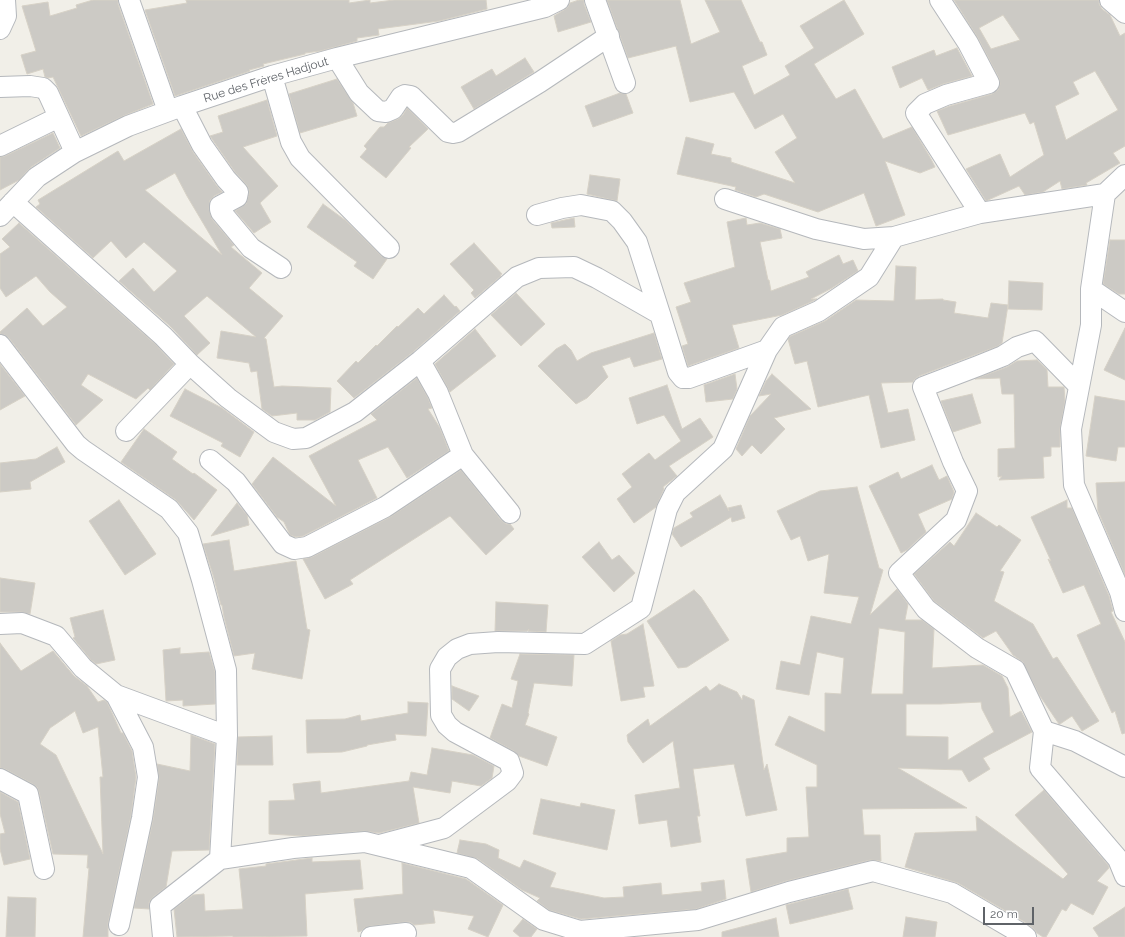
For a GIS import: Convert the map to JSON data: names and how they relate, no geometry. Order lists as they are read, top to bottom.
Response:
{
  "streets": {
    "street": ["Rue des Frères Hadjout"]
  },
  "scale_bar": "20 m"
}
